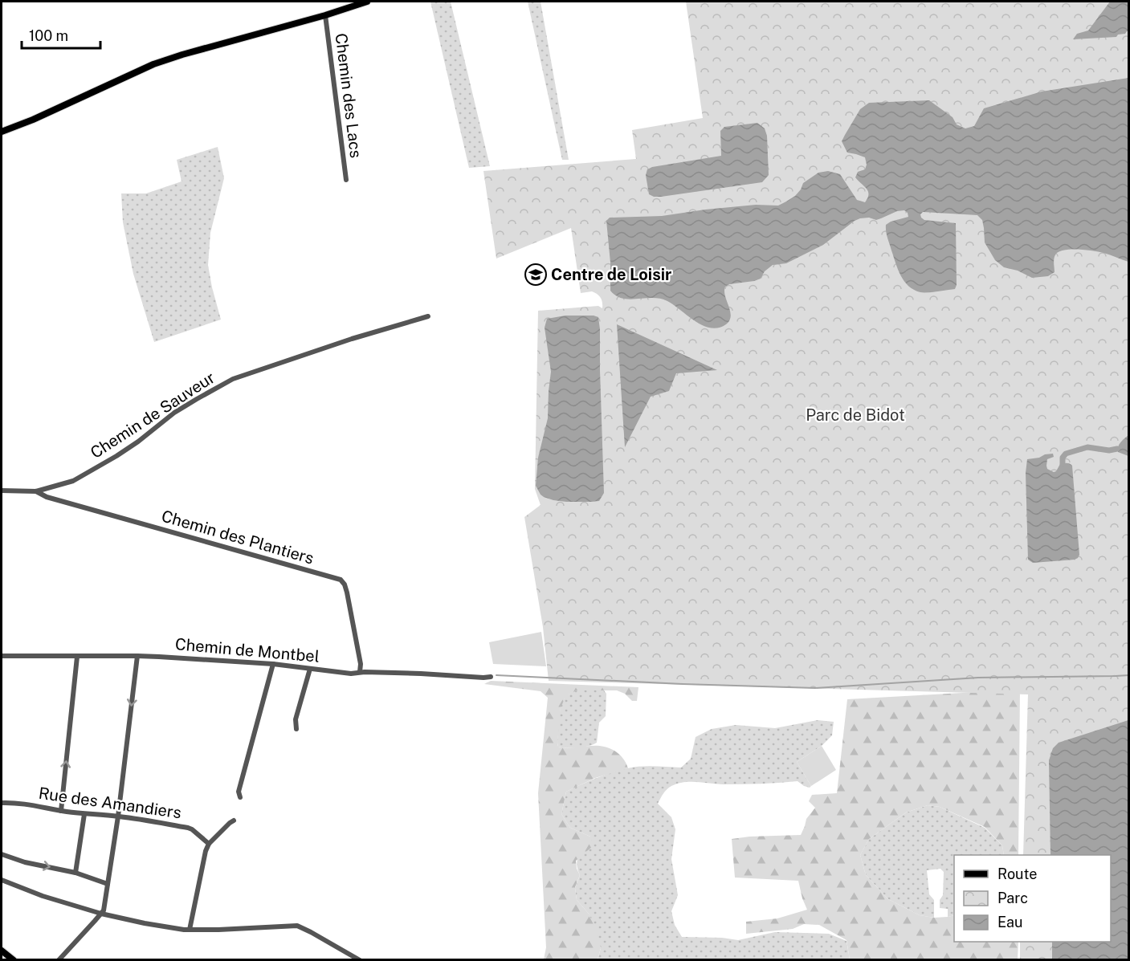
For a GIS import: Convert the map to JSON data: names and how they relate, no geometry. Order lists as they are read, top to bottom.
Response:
{
  "streets": {
    "street": [
      "Chemin des Lacs",
      "Chemin de Sauveur",
      "Chemin des Plantiers",
      "Chemin de Montbel",
      "Rue des Amandiers"
    ]
  },
  "crossings": [
    ["Chemin de Sauveur", "Chemin des Plantiers"],
    ["Chemin des Plantiers", "Chemin de Montbel"]
  ],
  "parks": ["Parc de Bidot"],
  "places": {
    "school or university": ["Centre de Loisir"]
  },
  "legend": ["Route", "Parc", "Eau"],
  "scale_bar": "100 m"
}
